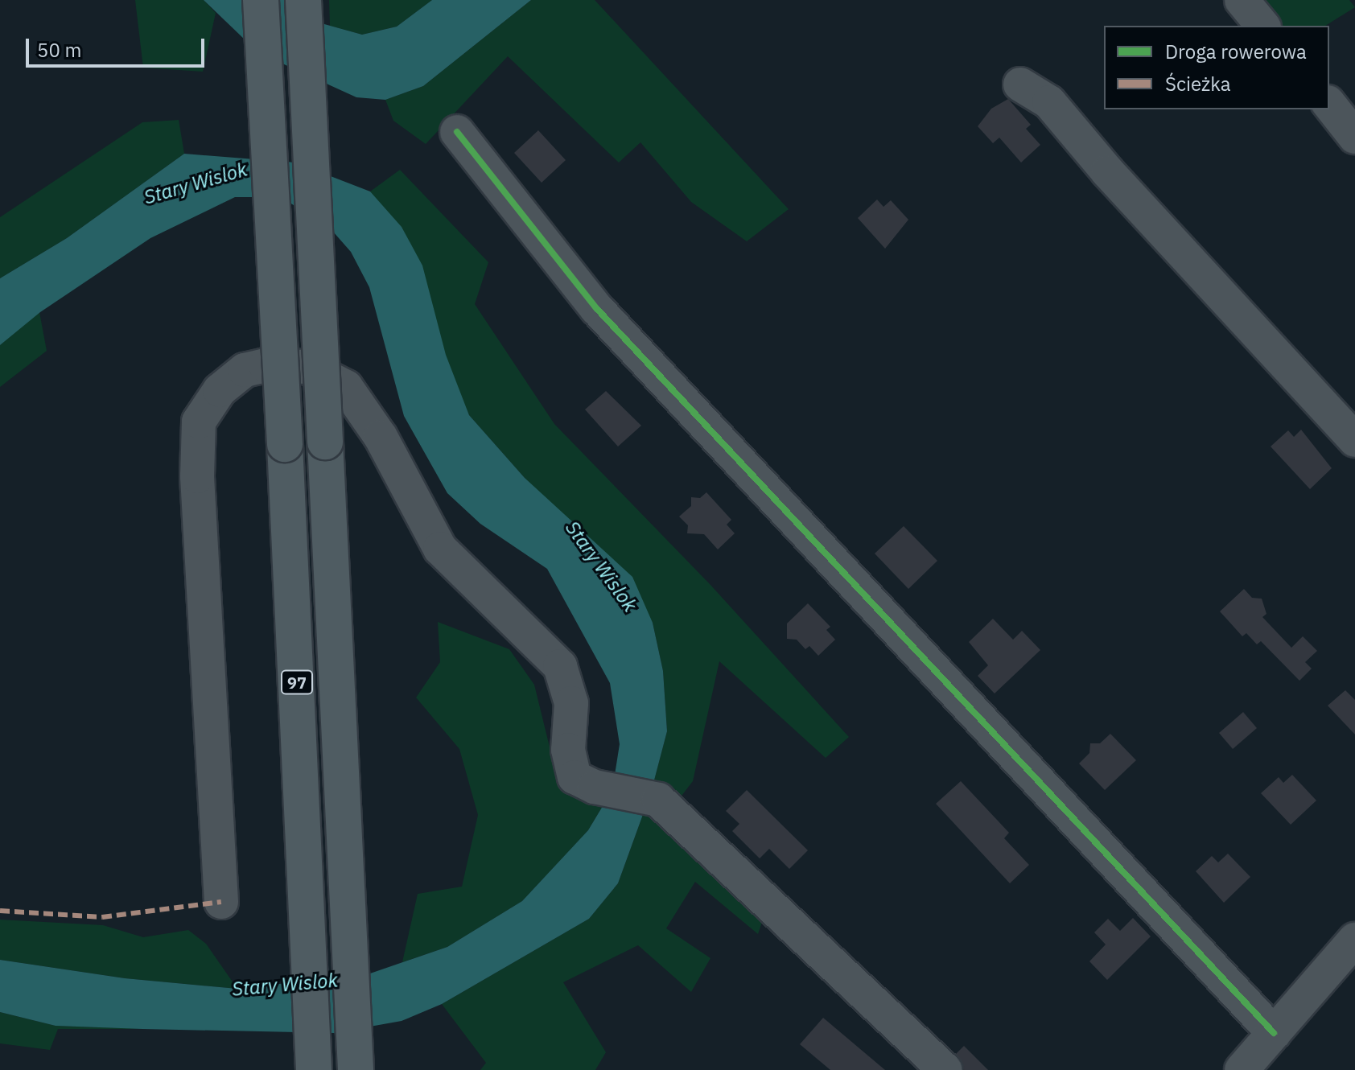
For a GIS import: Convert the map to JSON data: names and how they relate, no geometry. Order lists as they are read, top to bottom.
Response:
{
  "streets": {
    "main road": ["97"]
  },
  "water": ["Stary Wislok"],
  "legend": ["Droga rowerowa", "Ścieżka"],
  "scale_bar": "50 m"
}
